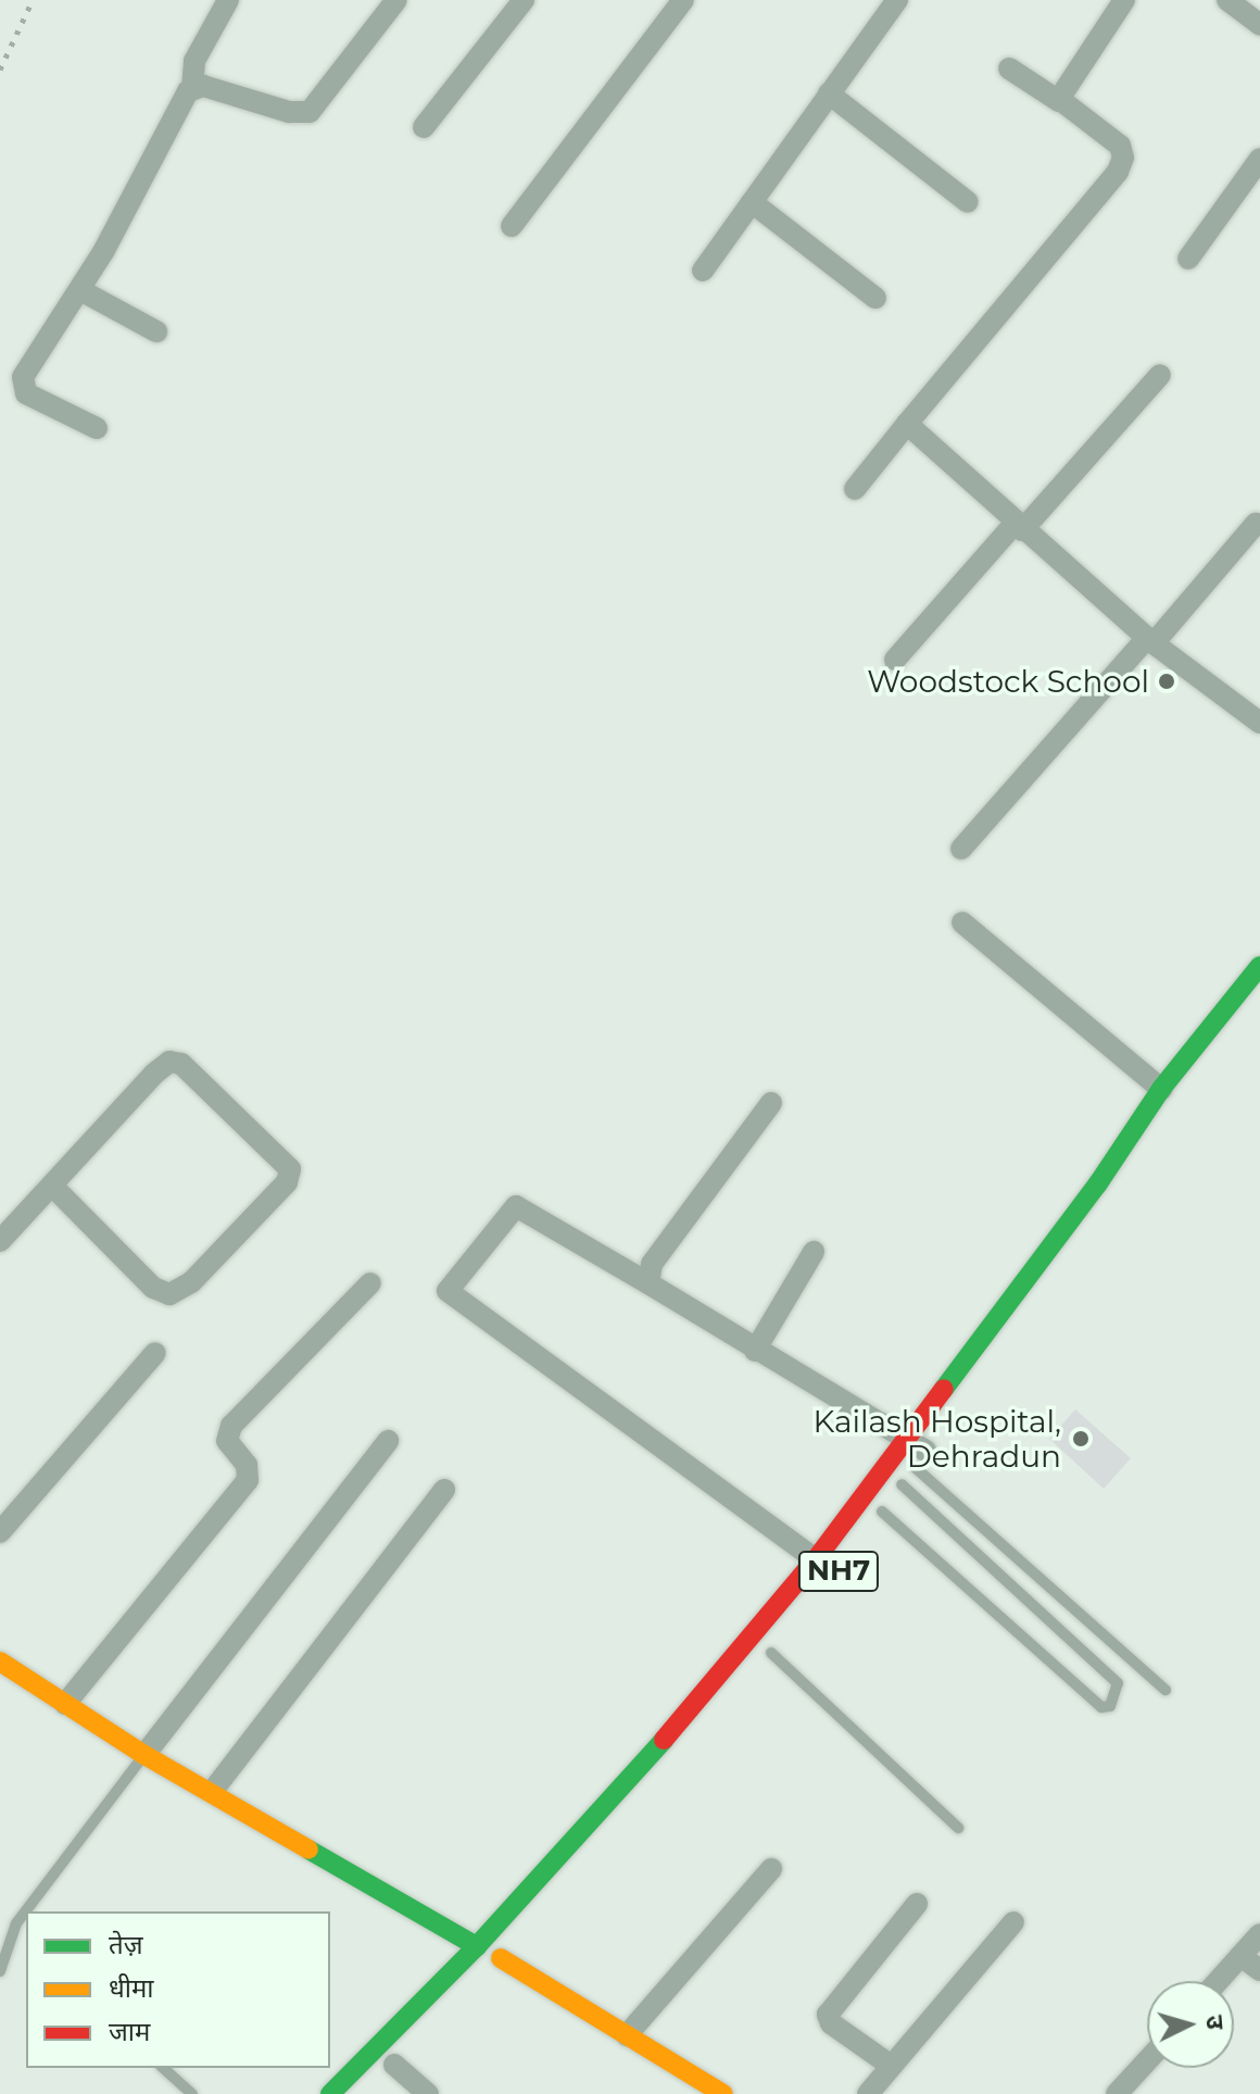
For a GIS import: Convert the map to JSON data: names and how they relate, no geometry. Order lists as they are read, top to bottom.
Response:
{
  "streets": {
    "main road": ["NH7"]
  },
  "places": ["Woodstock School", "Kailash Hospital, Dehradun"],
  "legend": ["तेज़", "धीमा", "जाम"],
  "north": "right"
}
